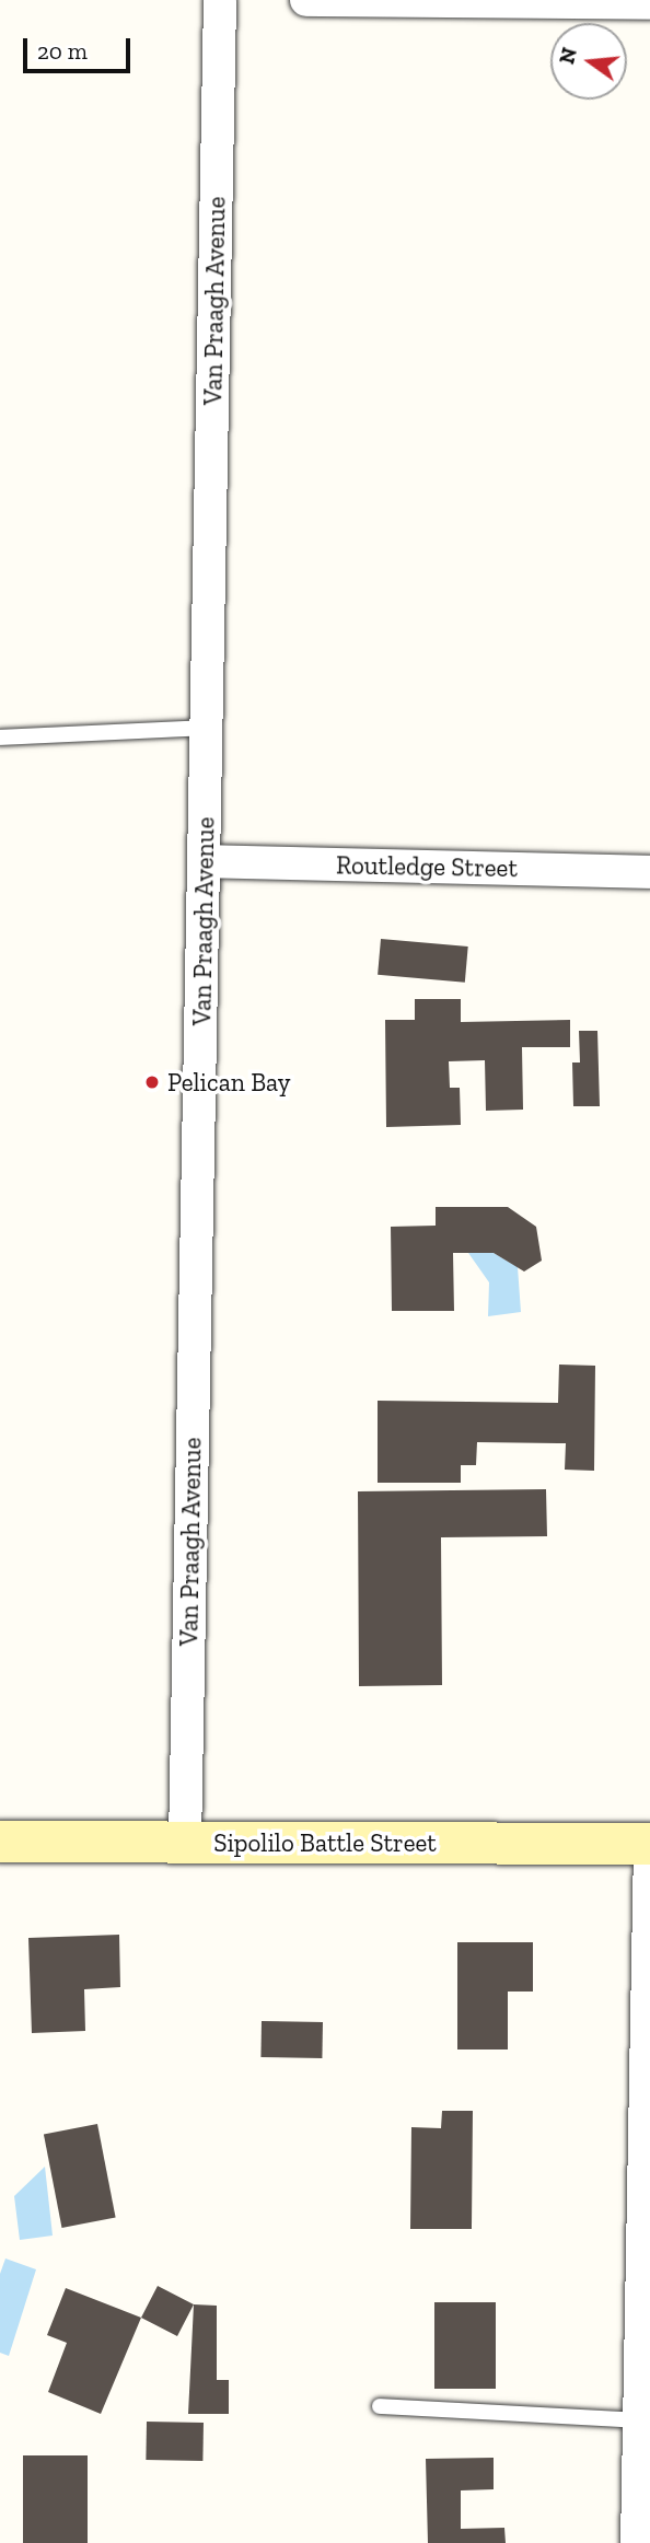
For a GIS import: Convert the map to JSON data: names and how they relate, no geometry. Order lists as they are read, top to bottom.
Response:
{
  "streets": {
    "main road": ["Sipolilo Battle Street"],
    "street": ["Van Praagh Avenue", "Routledge Street"]
  },
  "crossings": [
    ["Van Praagh Avenue", "Routledge Street"],
    ["Van Praagh Avenue", "Sipolilo Battle Street"]
  ],
  "places": ["Pelican Bay"],
  "scale_bar": "20 m",
  "north": "left"
}
